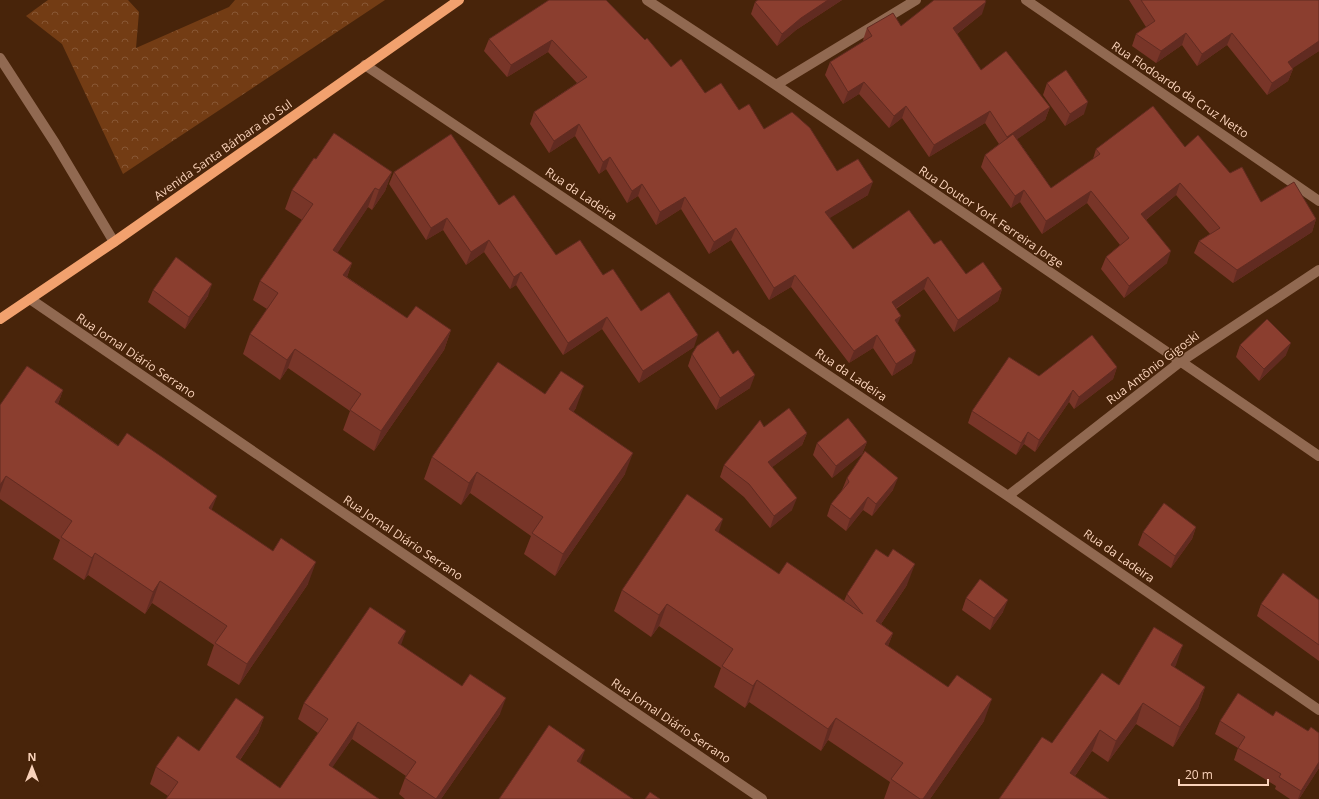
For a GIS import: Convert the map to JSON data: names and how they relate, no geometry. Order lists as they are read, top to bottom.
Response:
{
  "streets": {
    "main road": ["Avenida Santa Bárbara do Sul"],
    "street": [
      "Rua Flodoardo da Cruz Netto",
      "Rua da Ladeira",
      "Rua Doutor York Ferreira Jorge",
      "Rua Jornal Diário Serrano",
      "Rua Antônio Gigoski"
    ]
  },
  "crossings": [
    ["Avenida Santa Bárbara do Sul", "Rua da Ladeira"],
    ["Avenida Santa Bárbara do Sul", "Rua Jornal Diário Serrano"],
    ["Rua da Ladeira", "Rua Antônio Gigoski"],
    ["Rua Doutor York Ferreira Jorge", "Rua Antônio Gigoski"]
  ],
  "scale_bar": "20 m",
  "north": "top"
}
